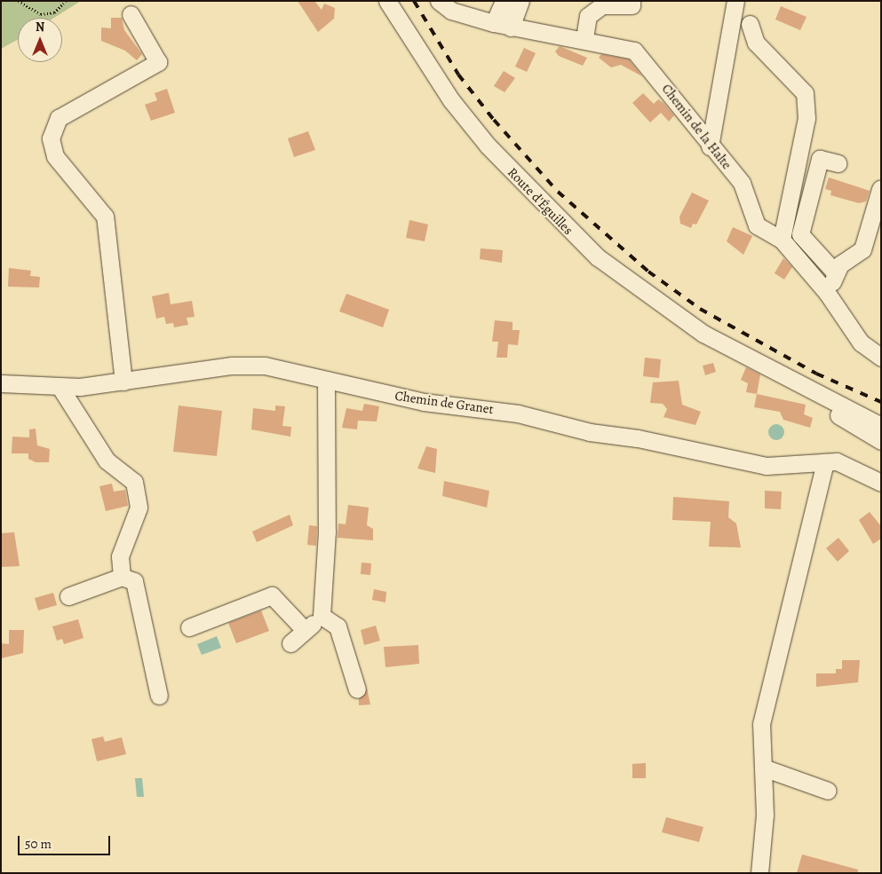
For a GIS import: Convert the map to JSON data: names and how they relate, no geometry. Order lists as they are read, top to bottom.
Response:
{
  "streets": {
    "street": ["Chemin de la Halte", "Route d'Éguilles", "Chemin de Granet"]
  },
  "scale_bar": "50 m",
  "north": "top"
}
